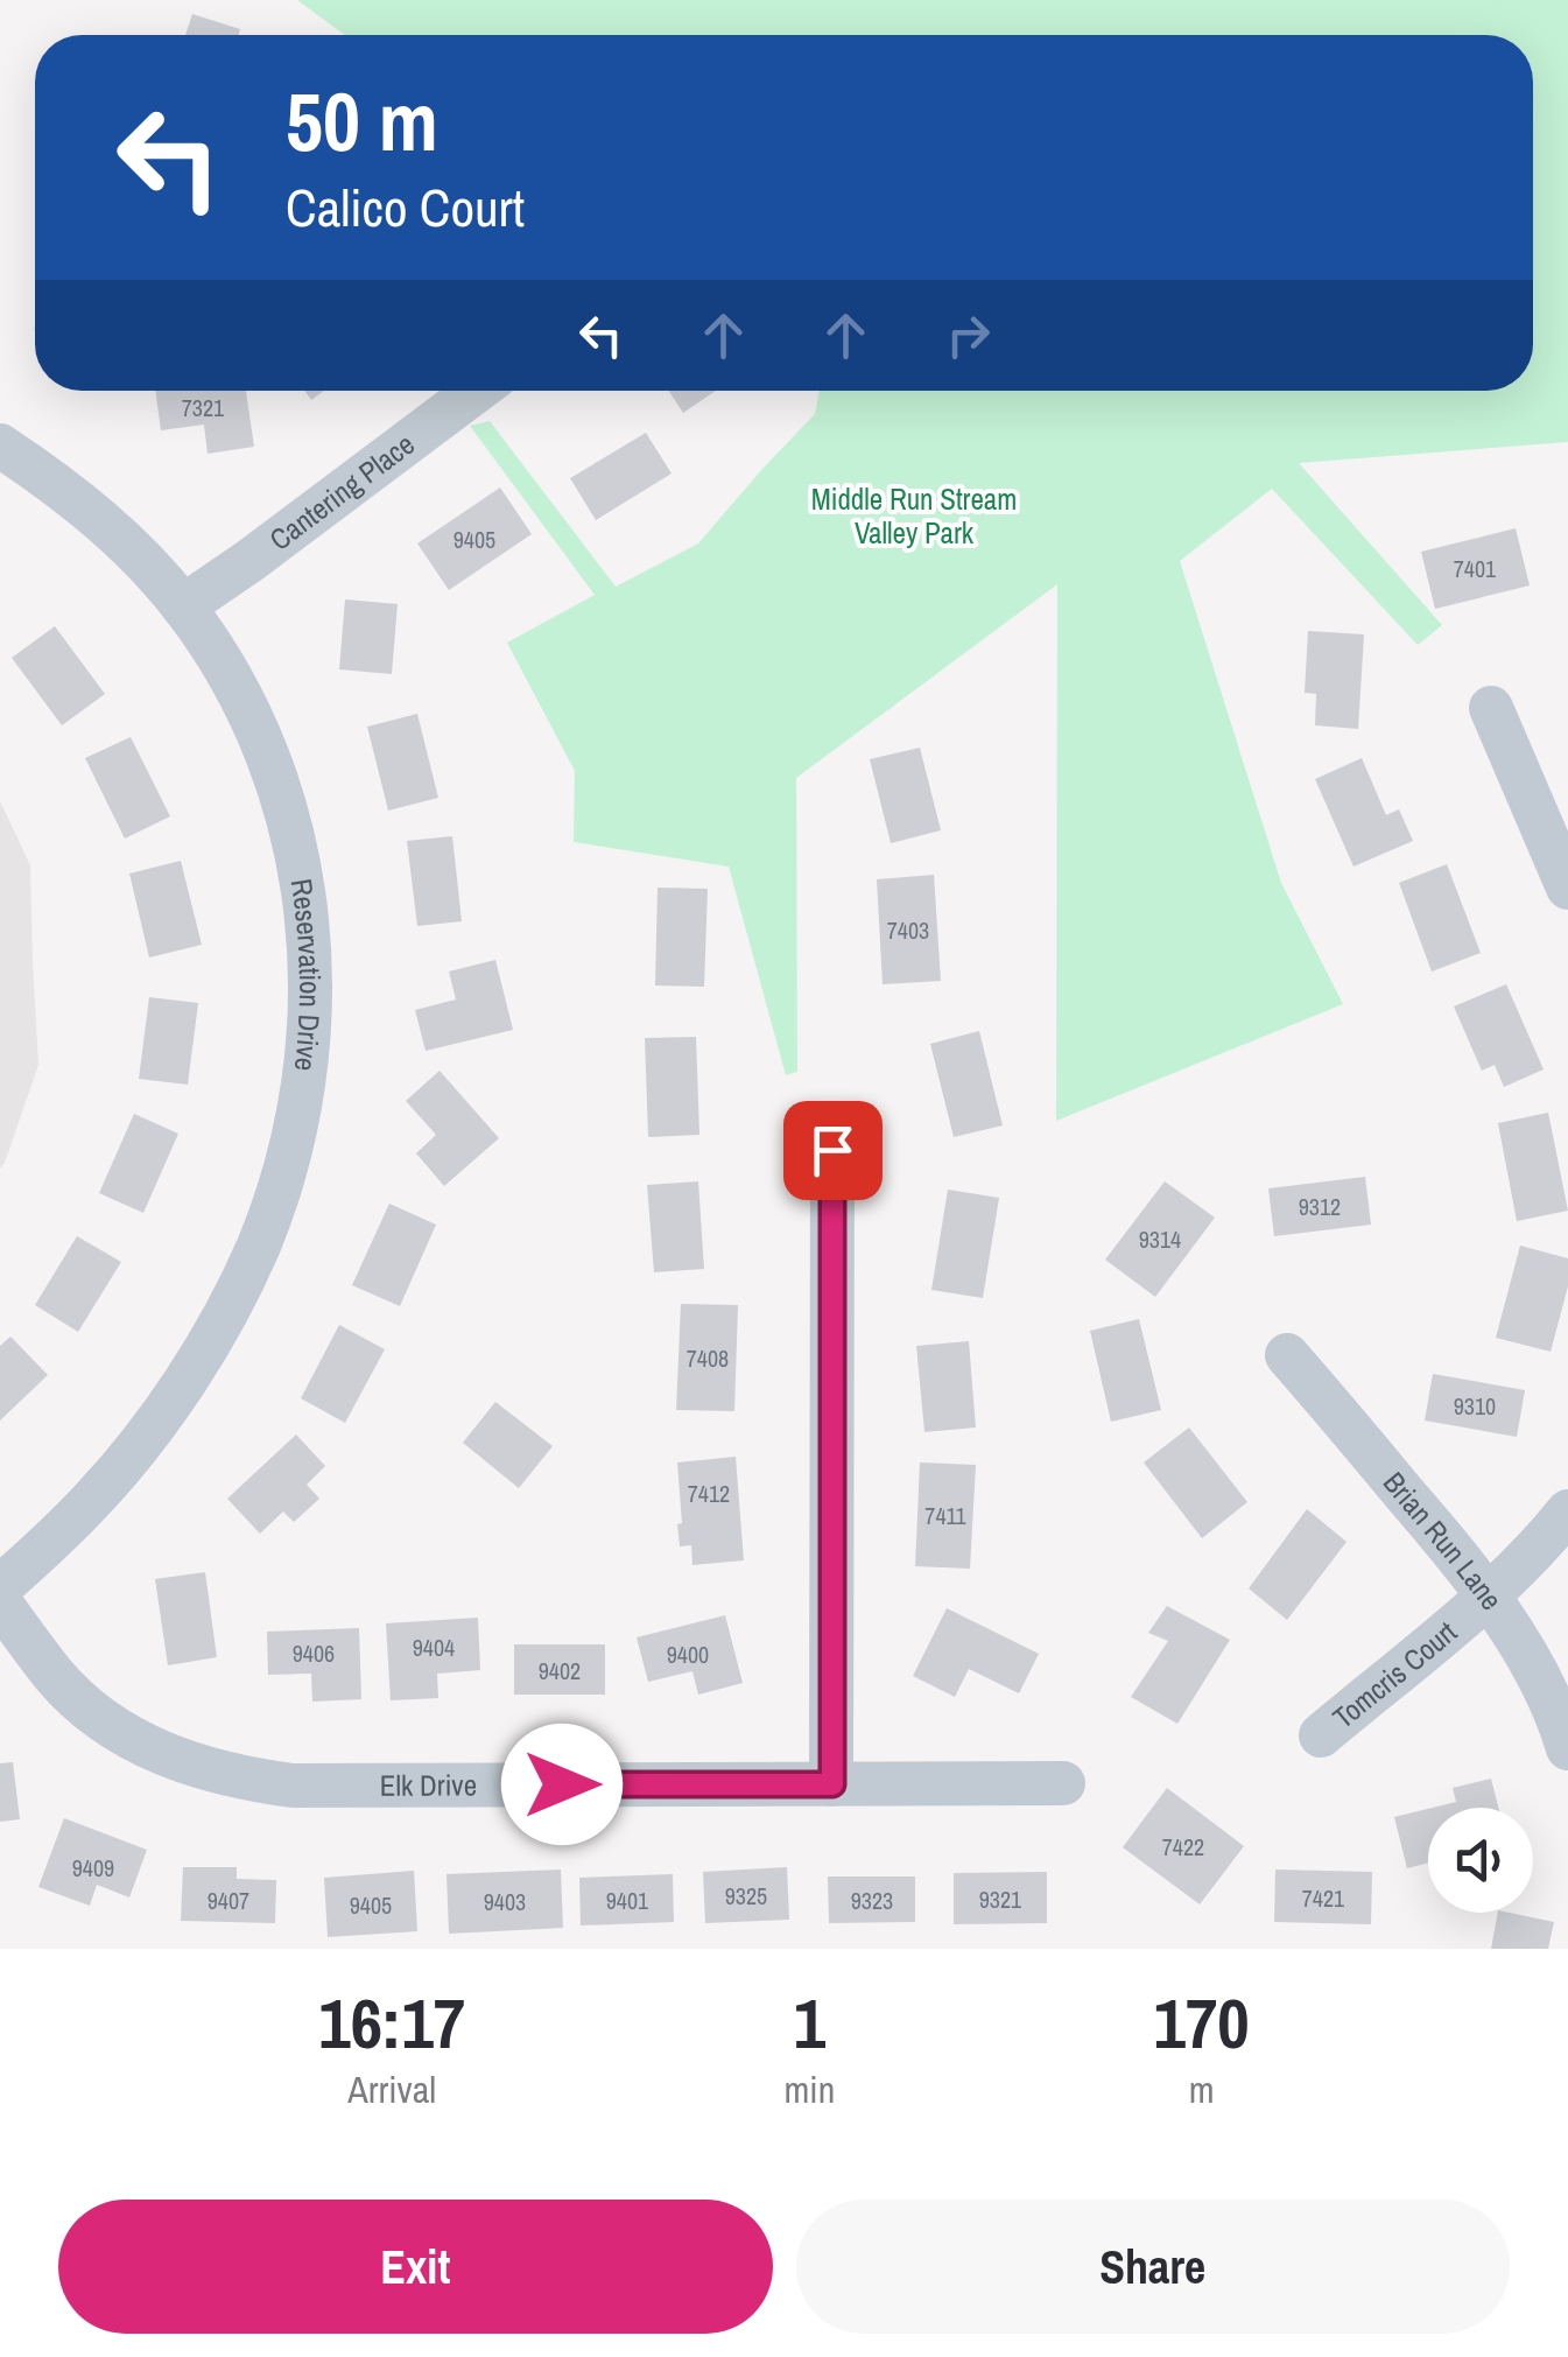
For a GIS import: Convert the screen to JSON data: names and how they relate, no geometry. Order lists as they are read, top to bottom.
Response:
{
  "streets": {
    "street": [
      "Cantering Place",
      "Reservation Drive",
      "Brian Run Lane",
      "Tomcris Court",
      "Elk Drive"
    ]
  },
  "crossings": [
    ["Cantering Place", "Reservation Drive"],
    ["Brian Run Lane", "Tomcris Court"]
  ],
  "parks": ["Middle Run Stream Valley Park"],
  "house_numbers": [
    "7321",
    "9405",
    "7401",
    "7403",
    "9312",
    "9314",
    "7408",
    "9310",
    "7412",
    "7411",
    "9404",
    "9406",
    "9400",
    "9402",
    "7422",
    "9409",
    "9325",
    "7421",
    "9321",
    "9407",
    "9401",
    "9323",
    "9403",
    "9405"
  ],
  "page": {
    "turn": ["50 m", "Calico Court"],
    "eta": [
      "16:17",
      "Arrival",
      "1",
      "min",
      "170",
      "m"
    ],
    "buttons": ["Exit", "Share"]
  }
}
